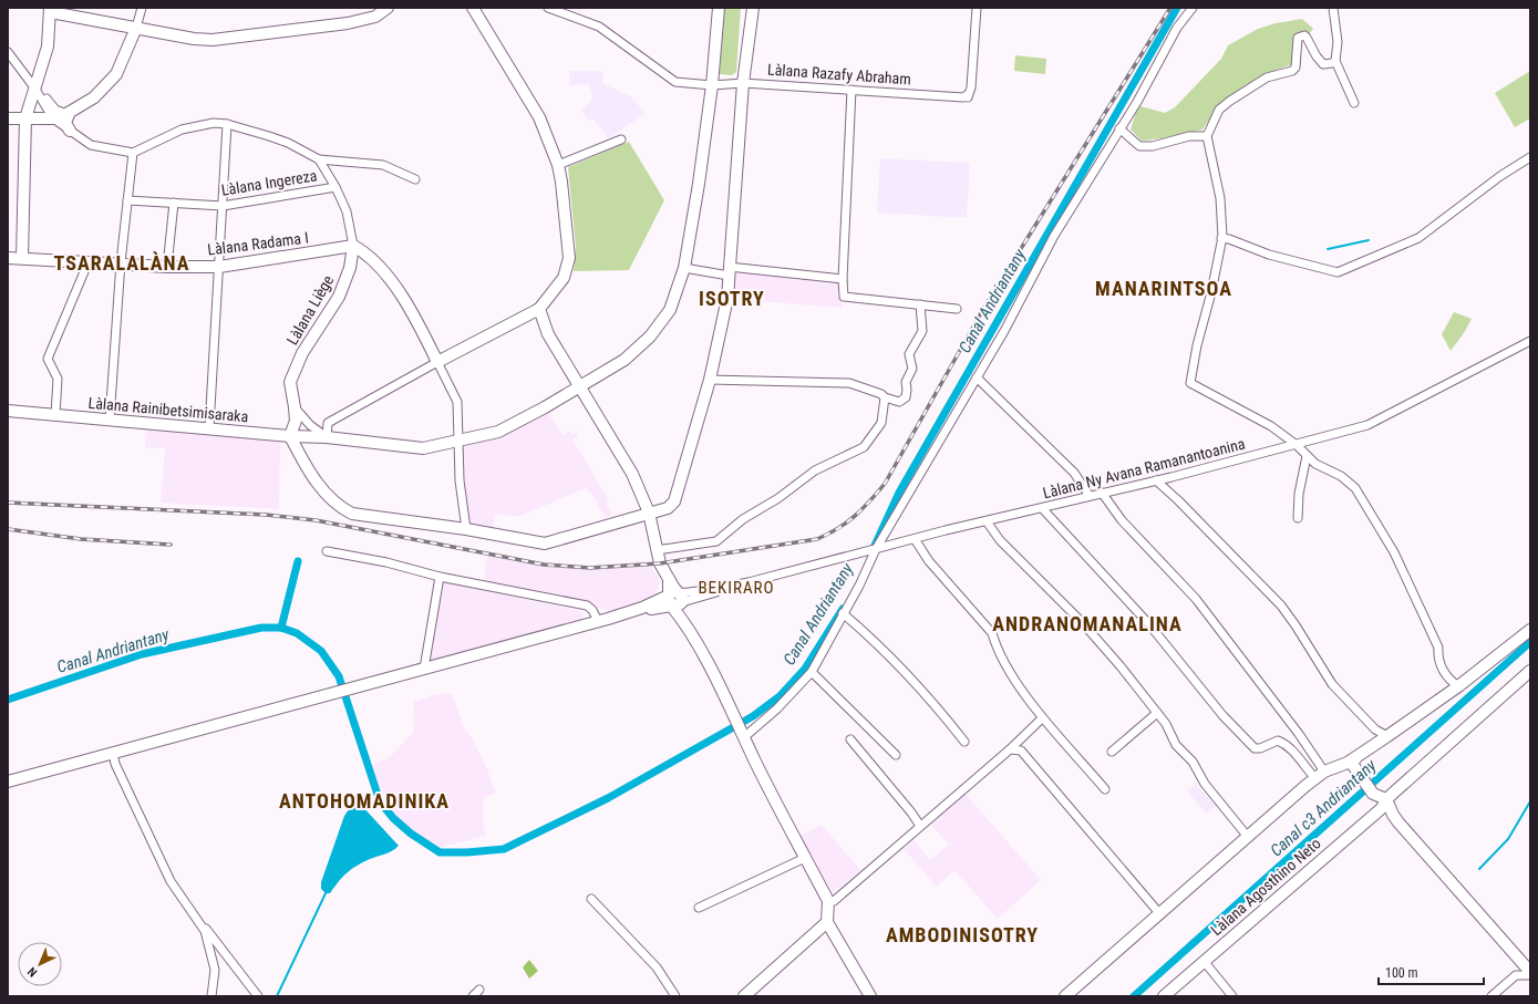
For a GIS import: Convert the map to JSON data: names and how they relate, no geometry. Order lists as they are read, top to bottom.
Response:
{
  "streets": {
    "street": [
      "Làlana Razafy Abraham",
      "Làlana Ingereza",
      "Làlana Radama I",
      "Làlana Liège",
      "Làlana Rainibetsimisaraka",
      "Làlana Ny Avana Ramanantoanina",
      "Làlana Agosthino Neto"
    ]
  },
  "crossings": [
    ["Làlana Razafy Abraham", "Làlana Rainibetsimisaraka"],
    ["Làlana Ingereza", "Làlana Liège"],
    ["Làlana Radama I", "Làlana Liège"],
    ["Làlana Liège", "Làlana Rainibetsimisaraka"]
  ],
  "districts": [
    "TSARALALÀNA",
    "MANARINTSOA",
    "ISOTRY",
    "BEKIRARO",
    "ANDRANOMANALINA",
    "ANTOHOMADINIKA",
    "AMBODINISOTRY"
  ],
  "water": ["Canal Andriantany", "Canal c3 Andriantany"],
  "scale_bar": "100 m",
  "north": "bottom left"
}
